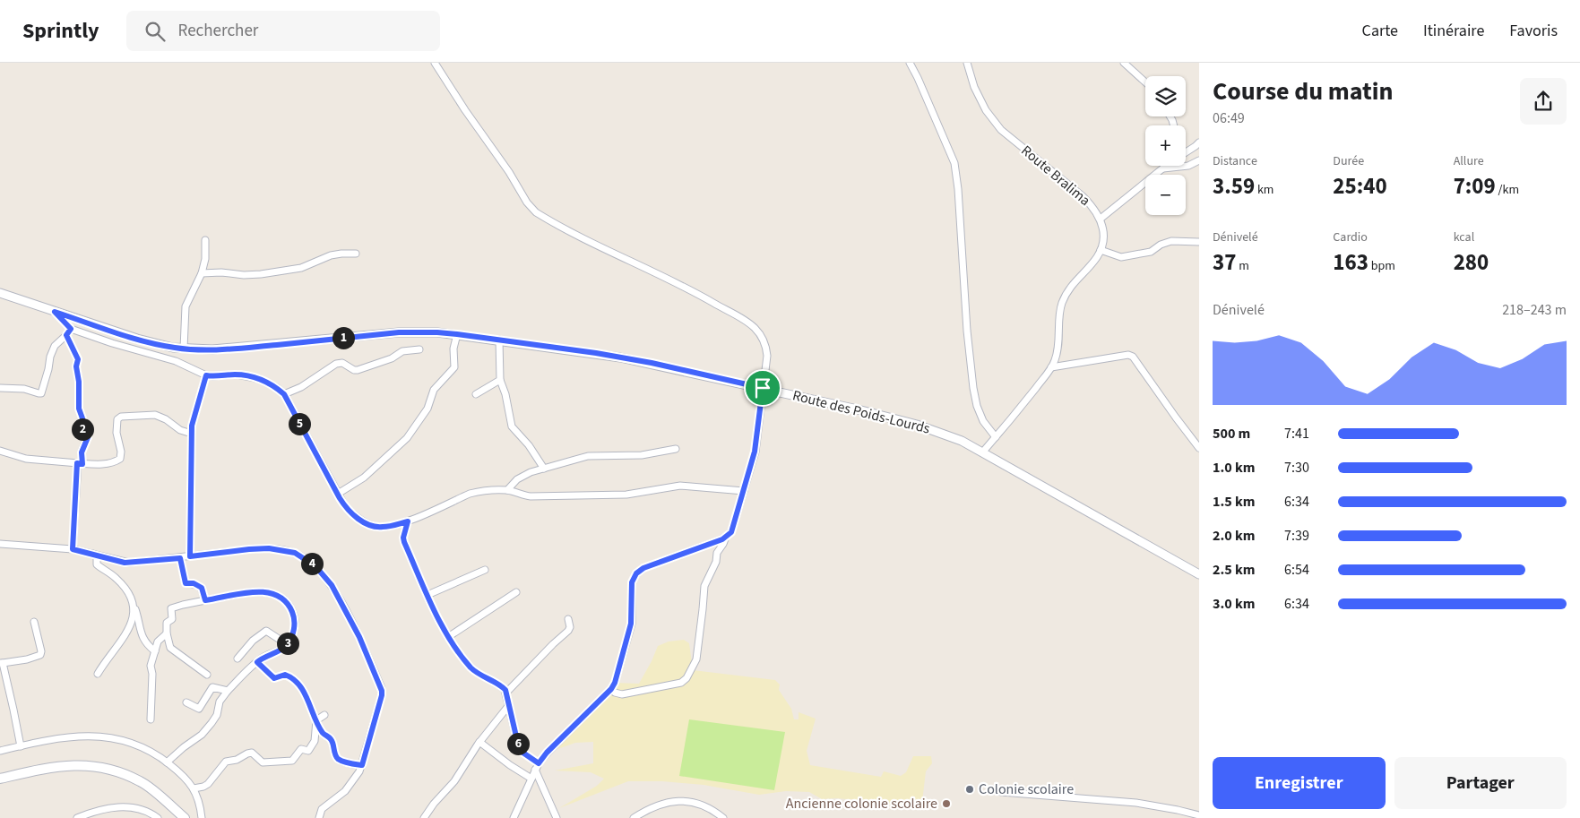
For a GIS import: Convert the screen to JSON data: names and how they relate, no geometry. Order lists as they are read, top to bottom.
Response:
{
  "streets": {
    "street": ["Route Bralima", "Route des Poids-Lourds"]
  },
  "places": ["Colonie scolaire", "Ancienne colonie scolaire"],
  "page": {
    "header": "Sprintly",
    "search": "Rechercher",
    "nav": ["Carte", "Itinéraire", "Favoris"],
    "heading": ["Course du matin", "06:49"],
    "map_buttons": ["+", "−"],
    "stats": [
      ["Distance", "3.59 km"],
      ["Durée", "25:40"],
      ["Allure", "7:09 /km"],
      ["Dénivelé", "37 m"],
      ["Cardio", "163 bpm"],
      ["kcal", "280"]
    ],
    "chart": ["Dénivelé", "218–243 m"],
    "pins": [
      "1",
      "5",
      "2",
      "4",
      "3",
      "6"
    ],
    "list": [
      {
        "name": "500 m",
        "note": "7:41"
      },
      {
        "name": "1.0 km",
        "note": "7:30"
      },
      {
        "name": "1.5 km",
        "note": "6:34"
      },
      {
        "name": "2.0 km",
        "note": "7:39"
      },
      {
        "name": "2.5 km",
        "note": "6:54"
      },
      {
        "name": "3.0 km",
        "note": "6:34"
      }
    ],
    "buttons": ["Enregistrer", "Partager"]
  }
}
